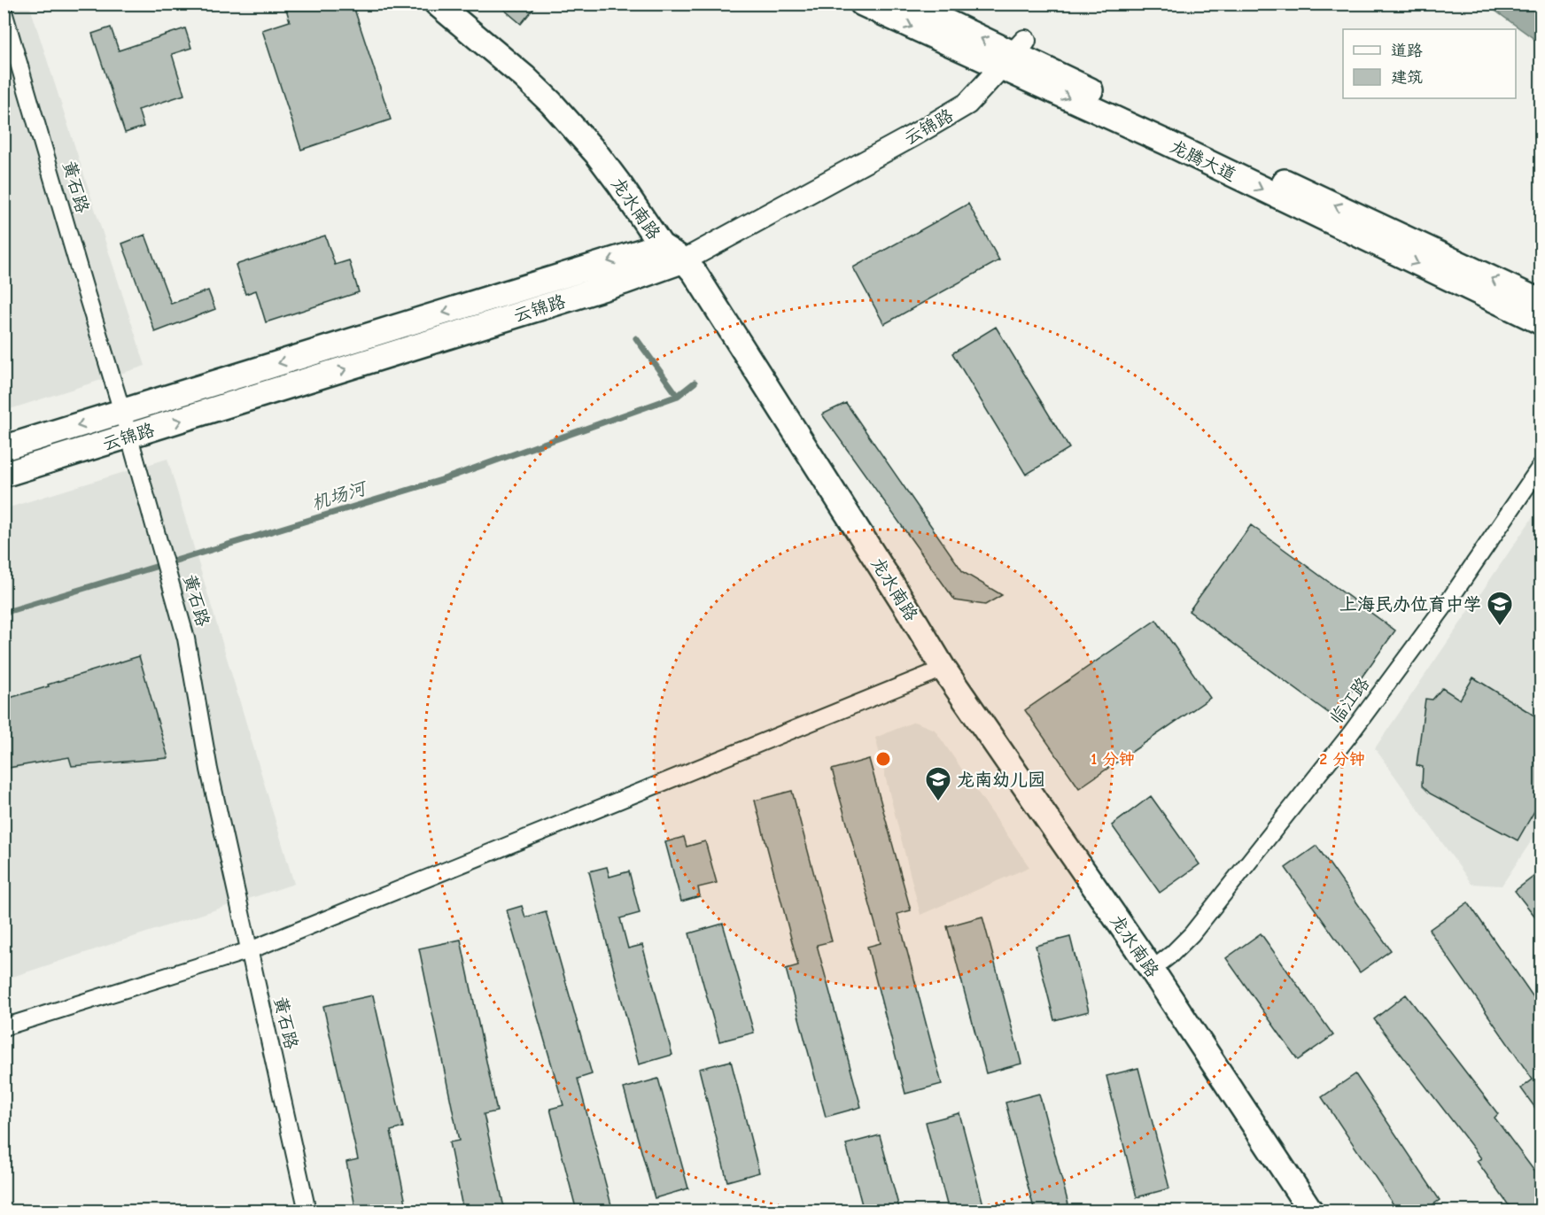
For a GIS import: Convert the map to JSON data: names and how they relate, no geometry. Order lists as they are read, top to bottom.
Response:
{
  "streets": {
    "main road": ["云锦路", "龙腾大道", "龙水南路"],
    "street": ["黄石路", "临江路"]
  },
  "crossings": [
    ["云锦路", "龙腾大道"],
    ["云锦路", "黄石路"],
    ["云锦路", "龙水南路"],
    ["龙水南路", "临江路"]
  ],
  "water": ["机场河"],
  "places": {
    "school or university": ["上海民办位育中学", "龙南幼儿园"]
  },
  "legend": ["道路", "建筑"],
  "rings": ["1 分钟", "2 分钟"]
}
